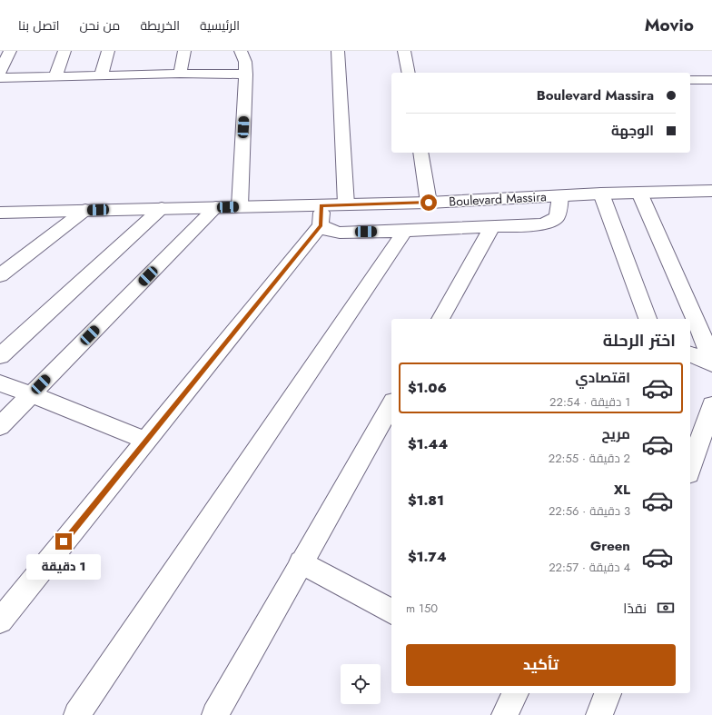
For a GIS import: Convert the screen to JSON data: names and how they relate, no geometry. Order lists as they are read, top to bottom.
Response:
{
  "streets": {
    "street": ["Boulevard Massira"]
  },
  "page": {
    "header": "Movio",
    "nav": [
      "الرئيسية",
      "الخريطة",
      "من نحن",
      "اتصل بنا"
    ],
    "banner": ["Boulevard Massira", "الوجهة"],
    "heading": "اختر الرحلة",
    "list": [
      {
        "name": "اقتصادي",
        "note": "1 دقيقة · 22:54",
        "value": "$1.06"
      },
      {
        "name": "مريح",
        "note": "2 دقيقة · 22:55",
        "value": "$1.44"
      },
      {
        "name": "XL",
        "note": "3 دقيقة · 22:56",
        "value": "$1.81"
      },
      {
        "name": "Green",
        "note": "4 دقيقة · 22:57",
        "value": "$1.74"
      }
    ],
    "bubble": "1 دقيقة",
    "pay": ["نقدًا", "150 m"],
    "buttons": "تأكيد"
  }
}
